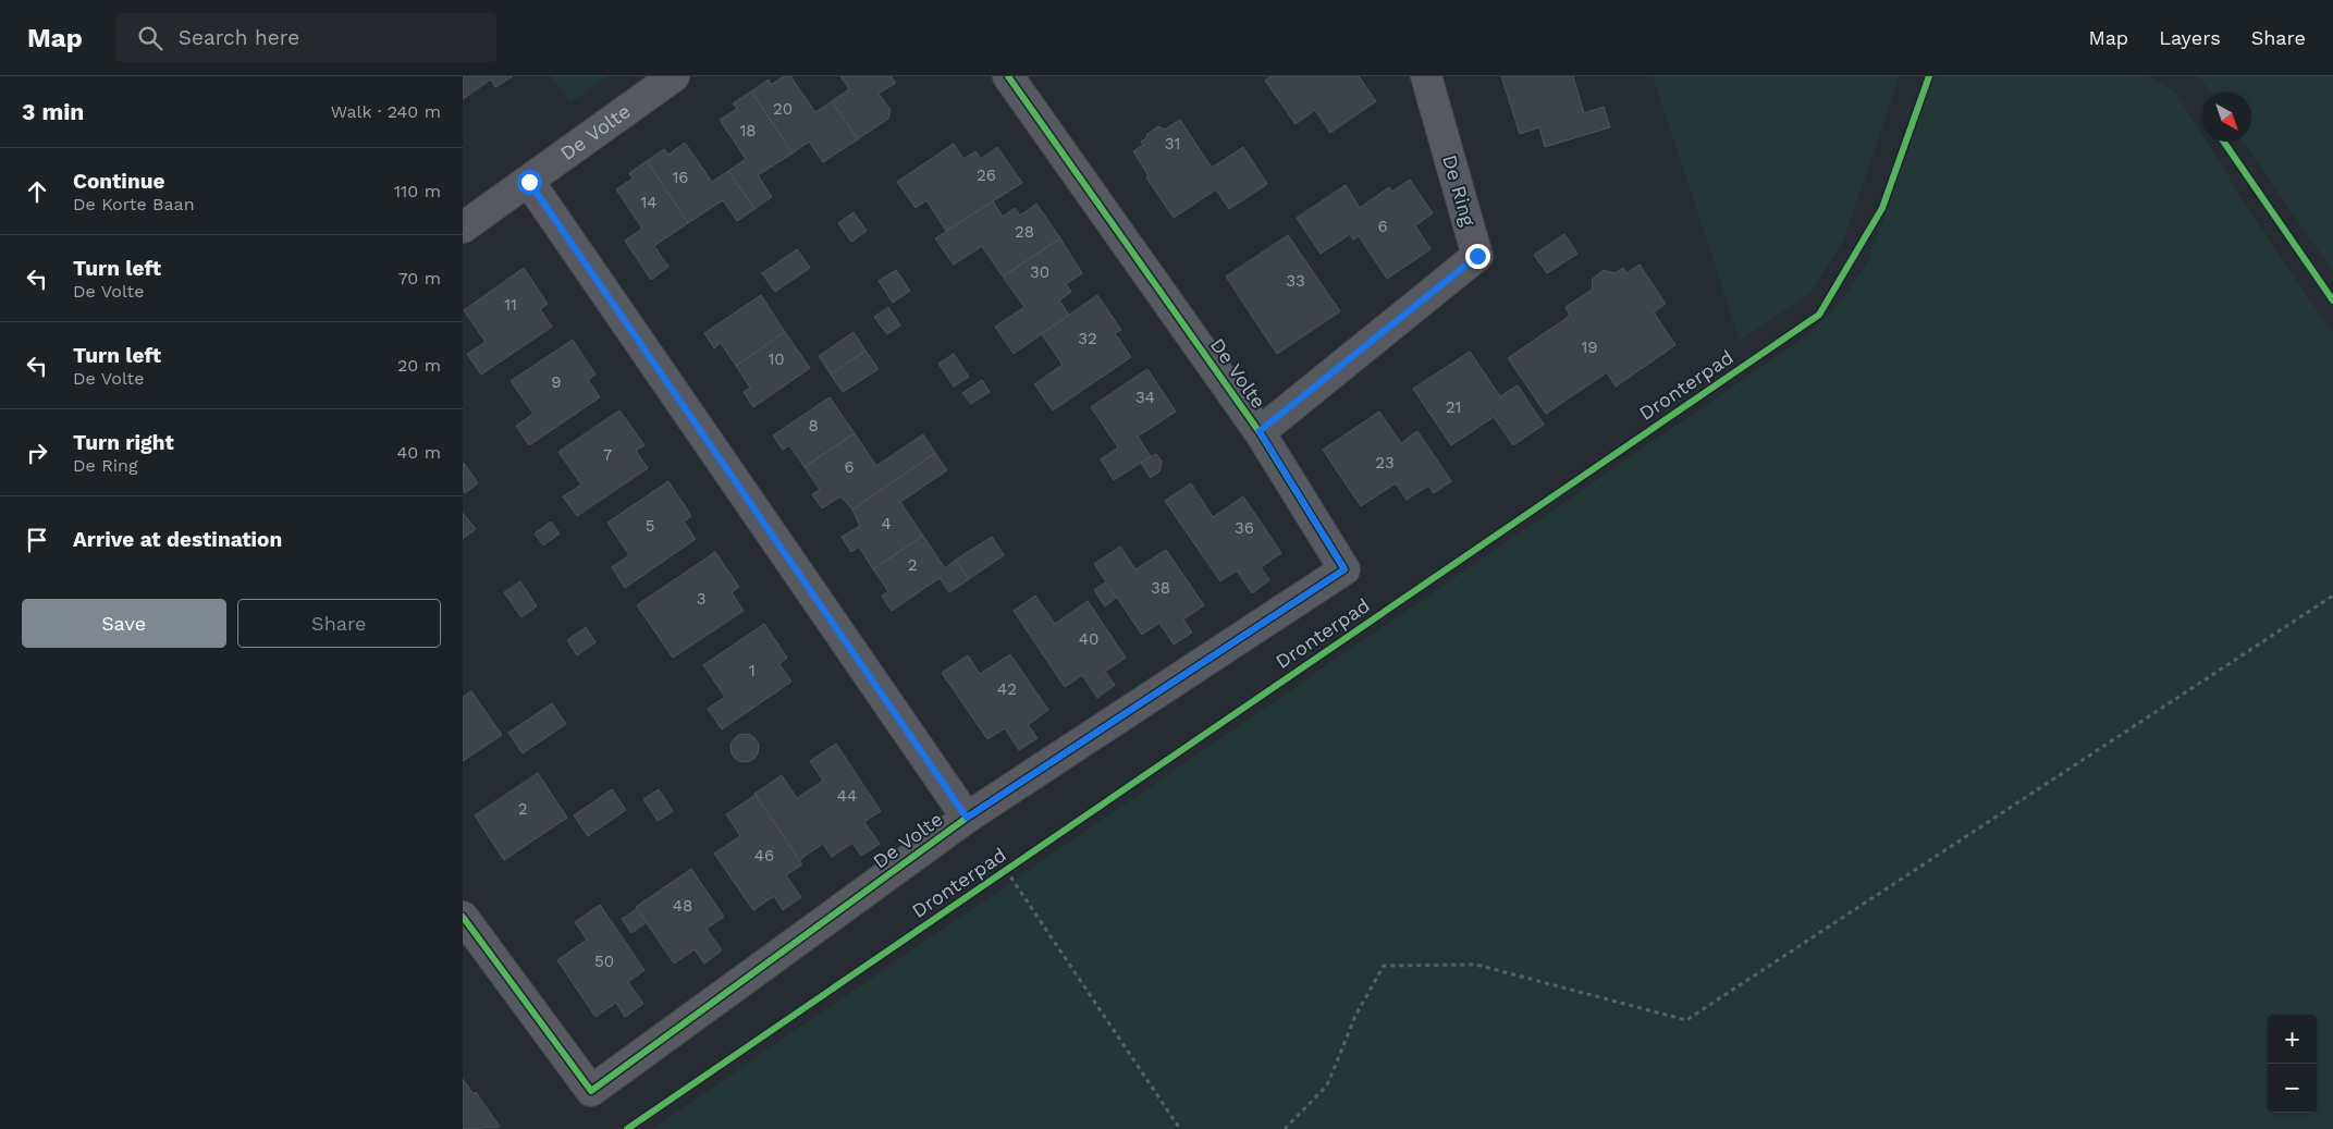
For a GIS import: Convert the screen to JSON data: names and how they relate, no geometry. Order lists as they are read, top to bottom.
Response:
{
  "streets": {
    "street": ["De Volte", "De Ring"],
    "cycle path": ["Dronterpad"]
  },
  "crossings": [
    ["De Volte", "De Ring"]
  ],
  "house_numbers": [
    "20",
    "18",
    "31",
    "26",
    "16",
    "14",
    "6",
    "28",
    "30",
    "33",
    "11",
    "32",
    "19",
    "10",
    "9",
    "34",
    "21",
    "8",
    "7",
    "23",
    "6",
    "4",
    "5",
    "36",
    "2",
    "38",
    "3",
    "40",
    "1",
    "42",
    "44",
    "2",
    "46",
    "48",
    "50"
  ],
  "north": "bottom right",
  "page": {
    "header": "Map",
    "search": "Search here",
    "nav": ["Map", "Layers", "Share"],
    "heading": ["3 min", "Walk · 240 m"],
    "list": [
      ["Continue", "De Korte Baan", "110 m"],
      ["Turn left", "De Volte", "70 m"],
      ["Turn left", "De Volte", "20 m"],
      ["Turn right", "De Ring", "40 m"],
      "Arrive at destination"
    ],
    "buttons": ["Save", "Share"],
    "map_buttons": ["+", "−"]
  }
}
